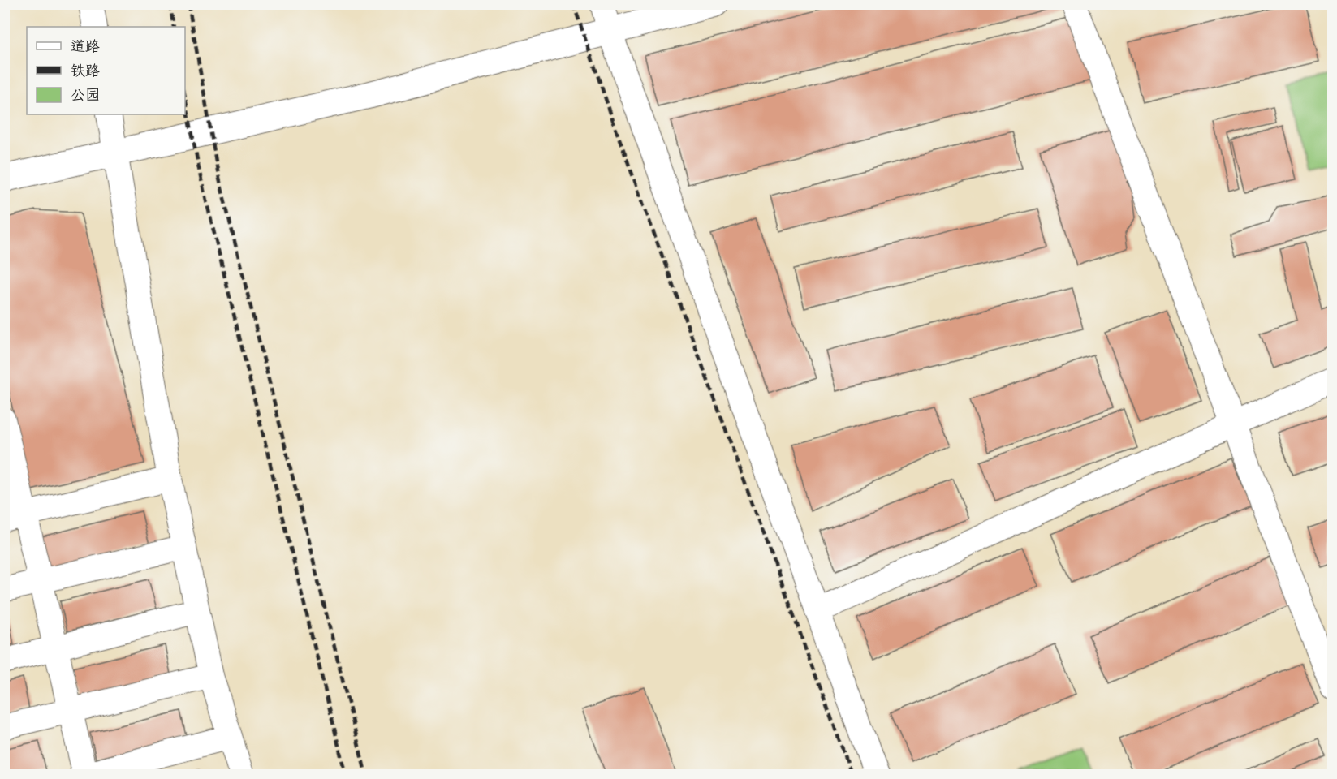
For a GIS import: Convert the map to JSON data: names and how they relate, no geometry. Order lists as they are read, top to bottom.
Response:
{
  "legend": ["道路", "铁路", "公园"]
}
